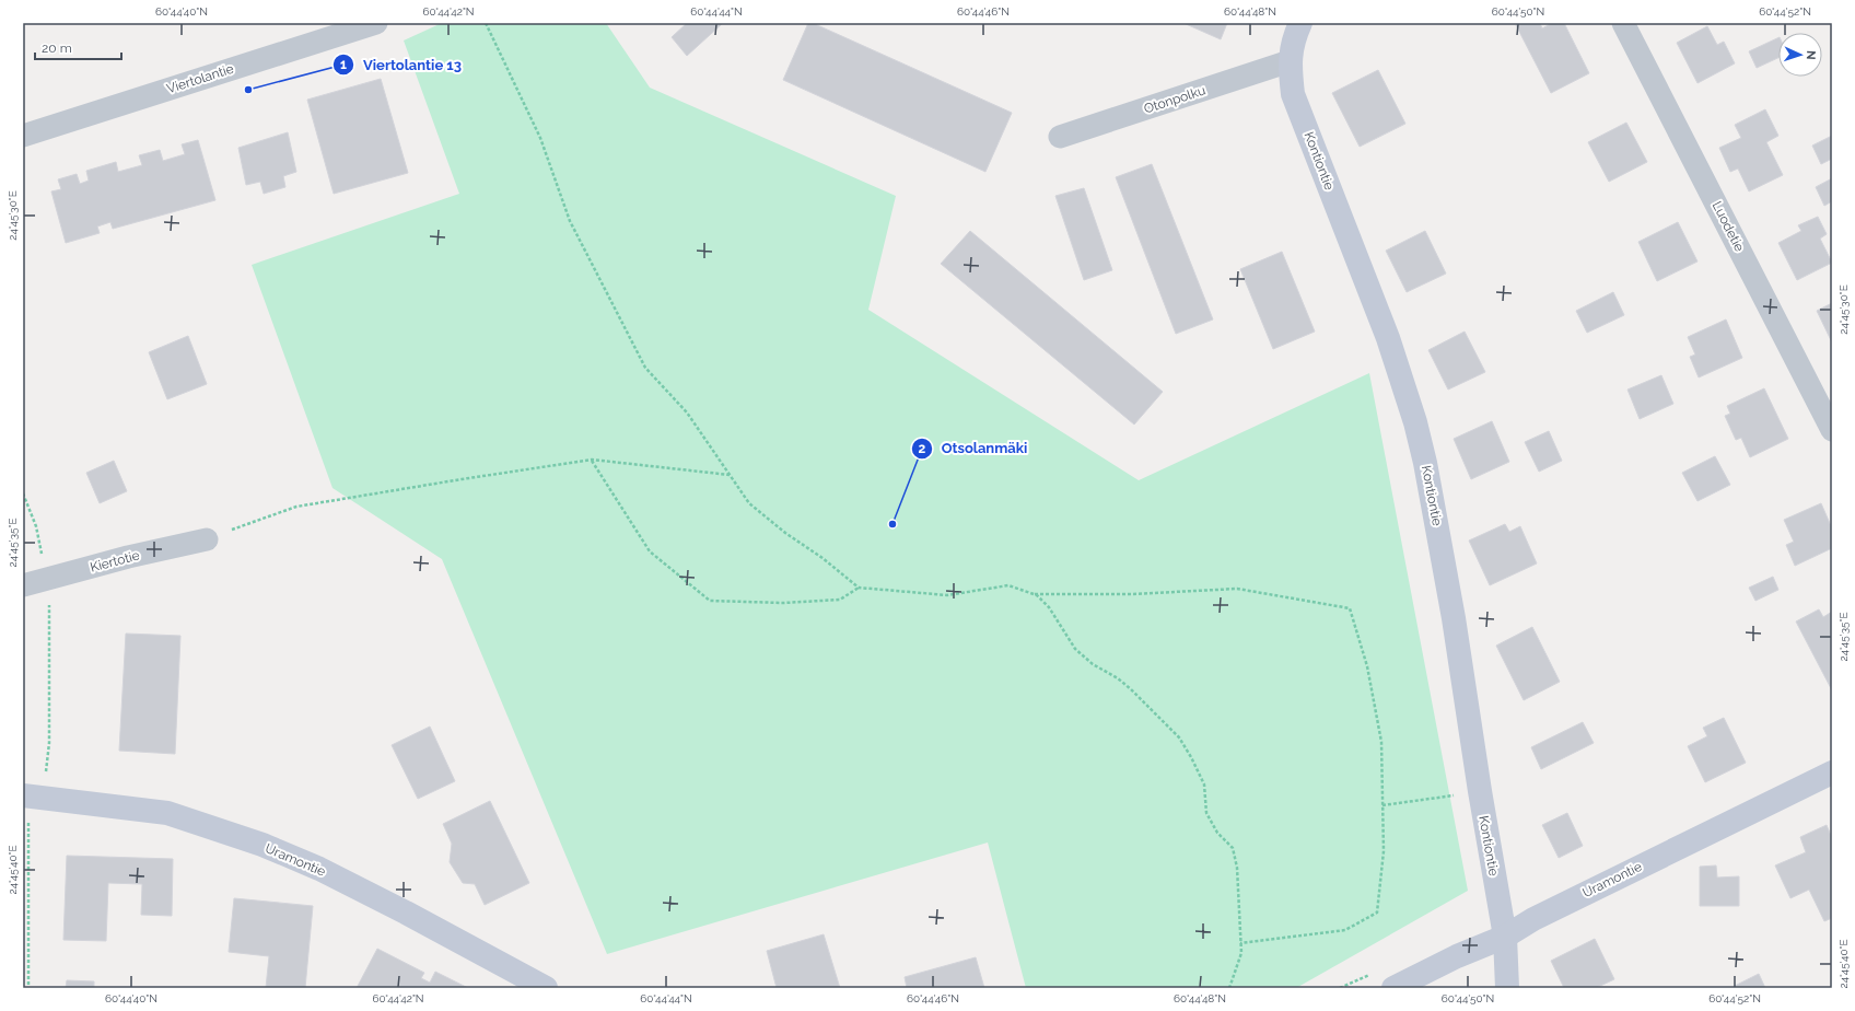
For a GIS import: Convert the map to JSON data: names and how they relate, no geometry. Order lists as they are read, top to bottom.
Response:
{
  "streets": {
    "street": [
      "Viertolantie",
      "Otonpolku",
      "Kontiontie",
      "Luodetie",
      "Kiertotie",
      "Uramontie"
    ]
  },
  "crossings": [
    ["Otonpolku", "Kontiontie"],
    ["Kontiontie", "Uramontie"]
  ],
  "places": ["Viertolantie 13", "Otsolanmäki"],
  "scale_bar": "20 m",
  "north": "right",
  "coordinates": [
    "60°44'40\"N",
    "60°44'42\"N",
    "60°44'44\"N",
    "60°44'46\"N",
    "60°44'48\"N",
    "60°44'50\"N",
    "60°44'52\"N",
    "24°45'30\"E",
    "24°45'35\"E",
    "24°45'40\"E"
  ]
}
